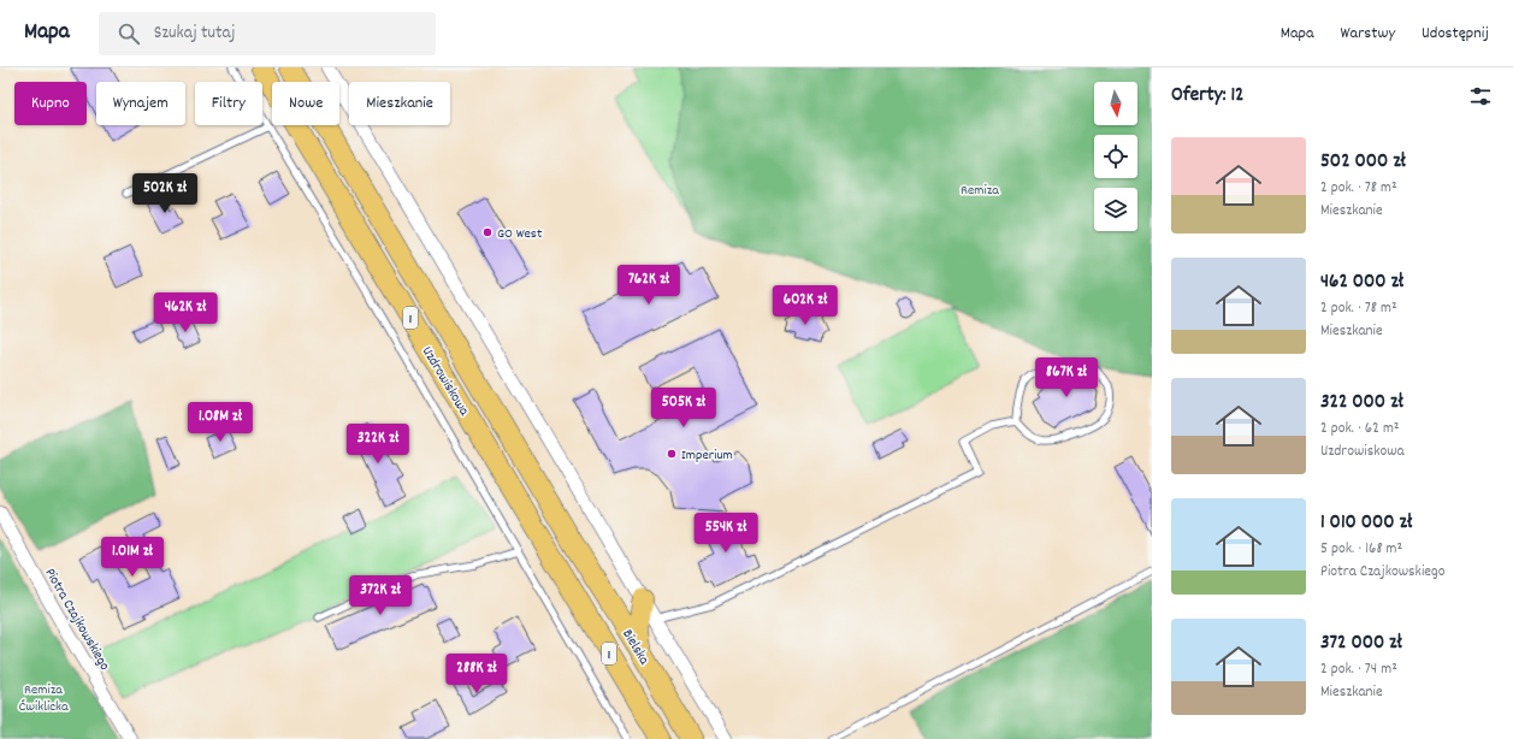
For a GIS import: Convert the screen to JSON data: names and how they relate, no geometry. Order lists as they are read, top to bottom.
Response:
{
  "streets": {
    "main road": ["1", "Uzdrowiskowa", "Bielska"],
    "street": ["Piotra Czajkowskiego"]
  },
  "crossings": [
    ["Uzdrowiskowa", "Bielska"]
  ],
  "parks": ["Remiza", "Remiza Ćwiklicka"],
  "places": ["GO West", "Imperium"],
  "north": "bottom",
  "page": {
    "header": "Mapa",
    "search": "Szukaj tutaj",
    "nav": ["Mapa", "Warstwy", "Udostępnij"],
    "heading": "Oferty: 12",
    "chip": [
      "Kupno",
      "Wynajem",
      "Filtry",
      "Nowe",
      "Mieszkanie"
    ],
    "list": [
      {
        "name": "502 000 zł",
        "note": "2 pok. · 78 m² · Mieszkanie"
      },
      {
        "name": "462 000 zł",
        "note": "2 pok. · 78 m² · Mieszkanie"
      },
      {
        "name": "322 000 zł",
        "note": "2 pok. · 62 m² · Uzdrowiskowa"
      },
      {
        "name": "1 010 000 zł",
        "note": "5 pok. · 168 m² · Piotra Czajkowskiego"
      },
      {
        "name": "372 000 zł",
        "note": "2 pok. · 74 m² · Mieszkanie"
      }
    ],
    "price": [
      "502K zł",
      "762K zł",
      "602K zł",
      "462K zł",
      "867K zł",
      "505K zł",
      "1.08M zł",
      "322K zł",
      "554K zł",
      "1.01M zł",
      "372K zł",
      "288K zł"
    ]
  }
}
